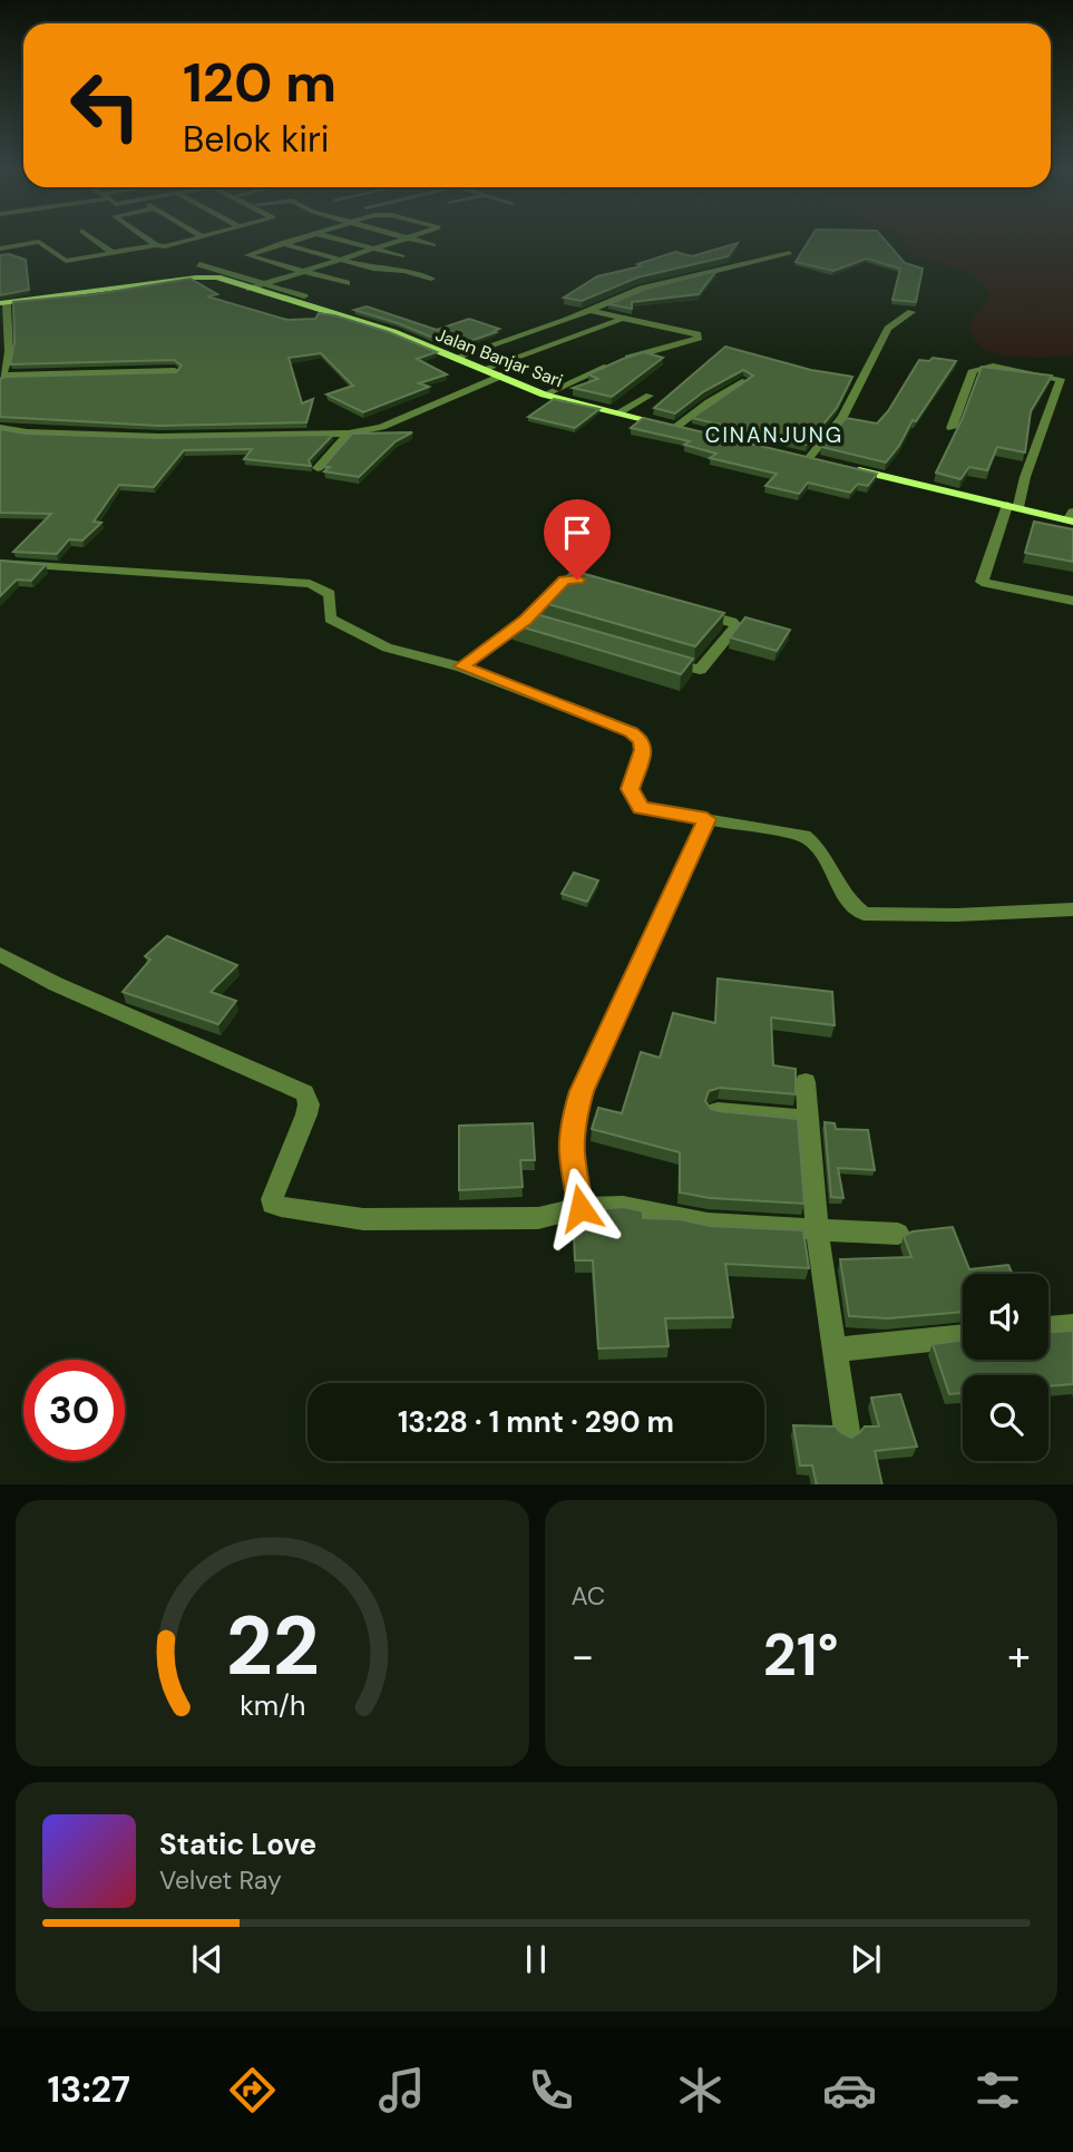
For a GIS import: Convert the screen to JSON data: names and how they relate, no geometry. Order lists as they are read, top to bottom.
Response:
{
  "streets": {
    "street": ["Jalan Banjar Sari"]
  },
  "districts": ["CINANJUNG"],
  "page": {
    "turn": ["120 m", "Belok kiri"],
    "limit": "30",
    "trip": "13:28 · 1 mnt · 290 m",
    "tile": "AC",
    "heat": ["−", "21°", "+"],
    "song": ["Static Love", "Velvet Ray"],
    "tabs": "13:27",
    "gauge": ["22", "km/h"]
  }
}
